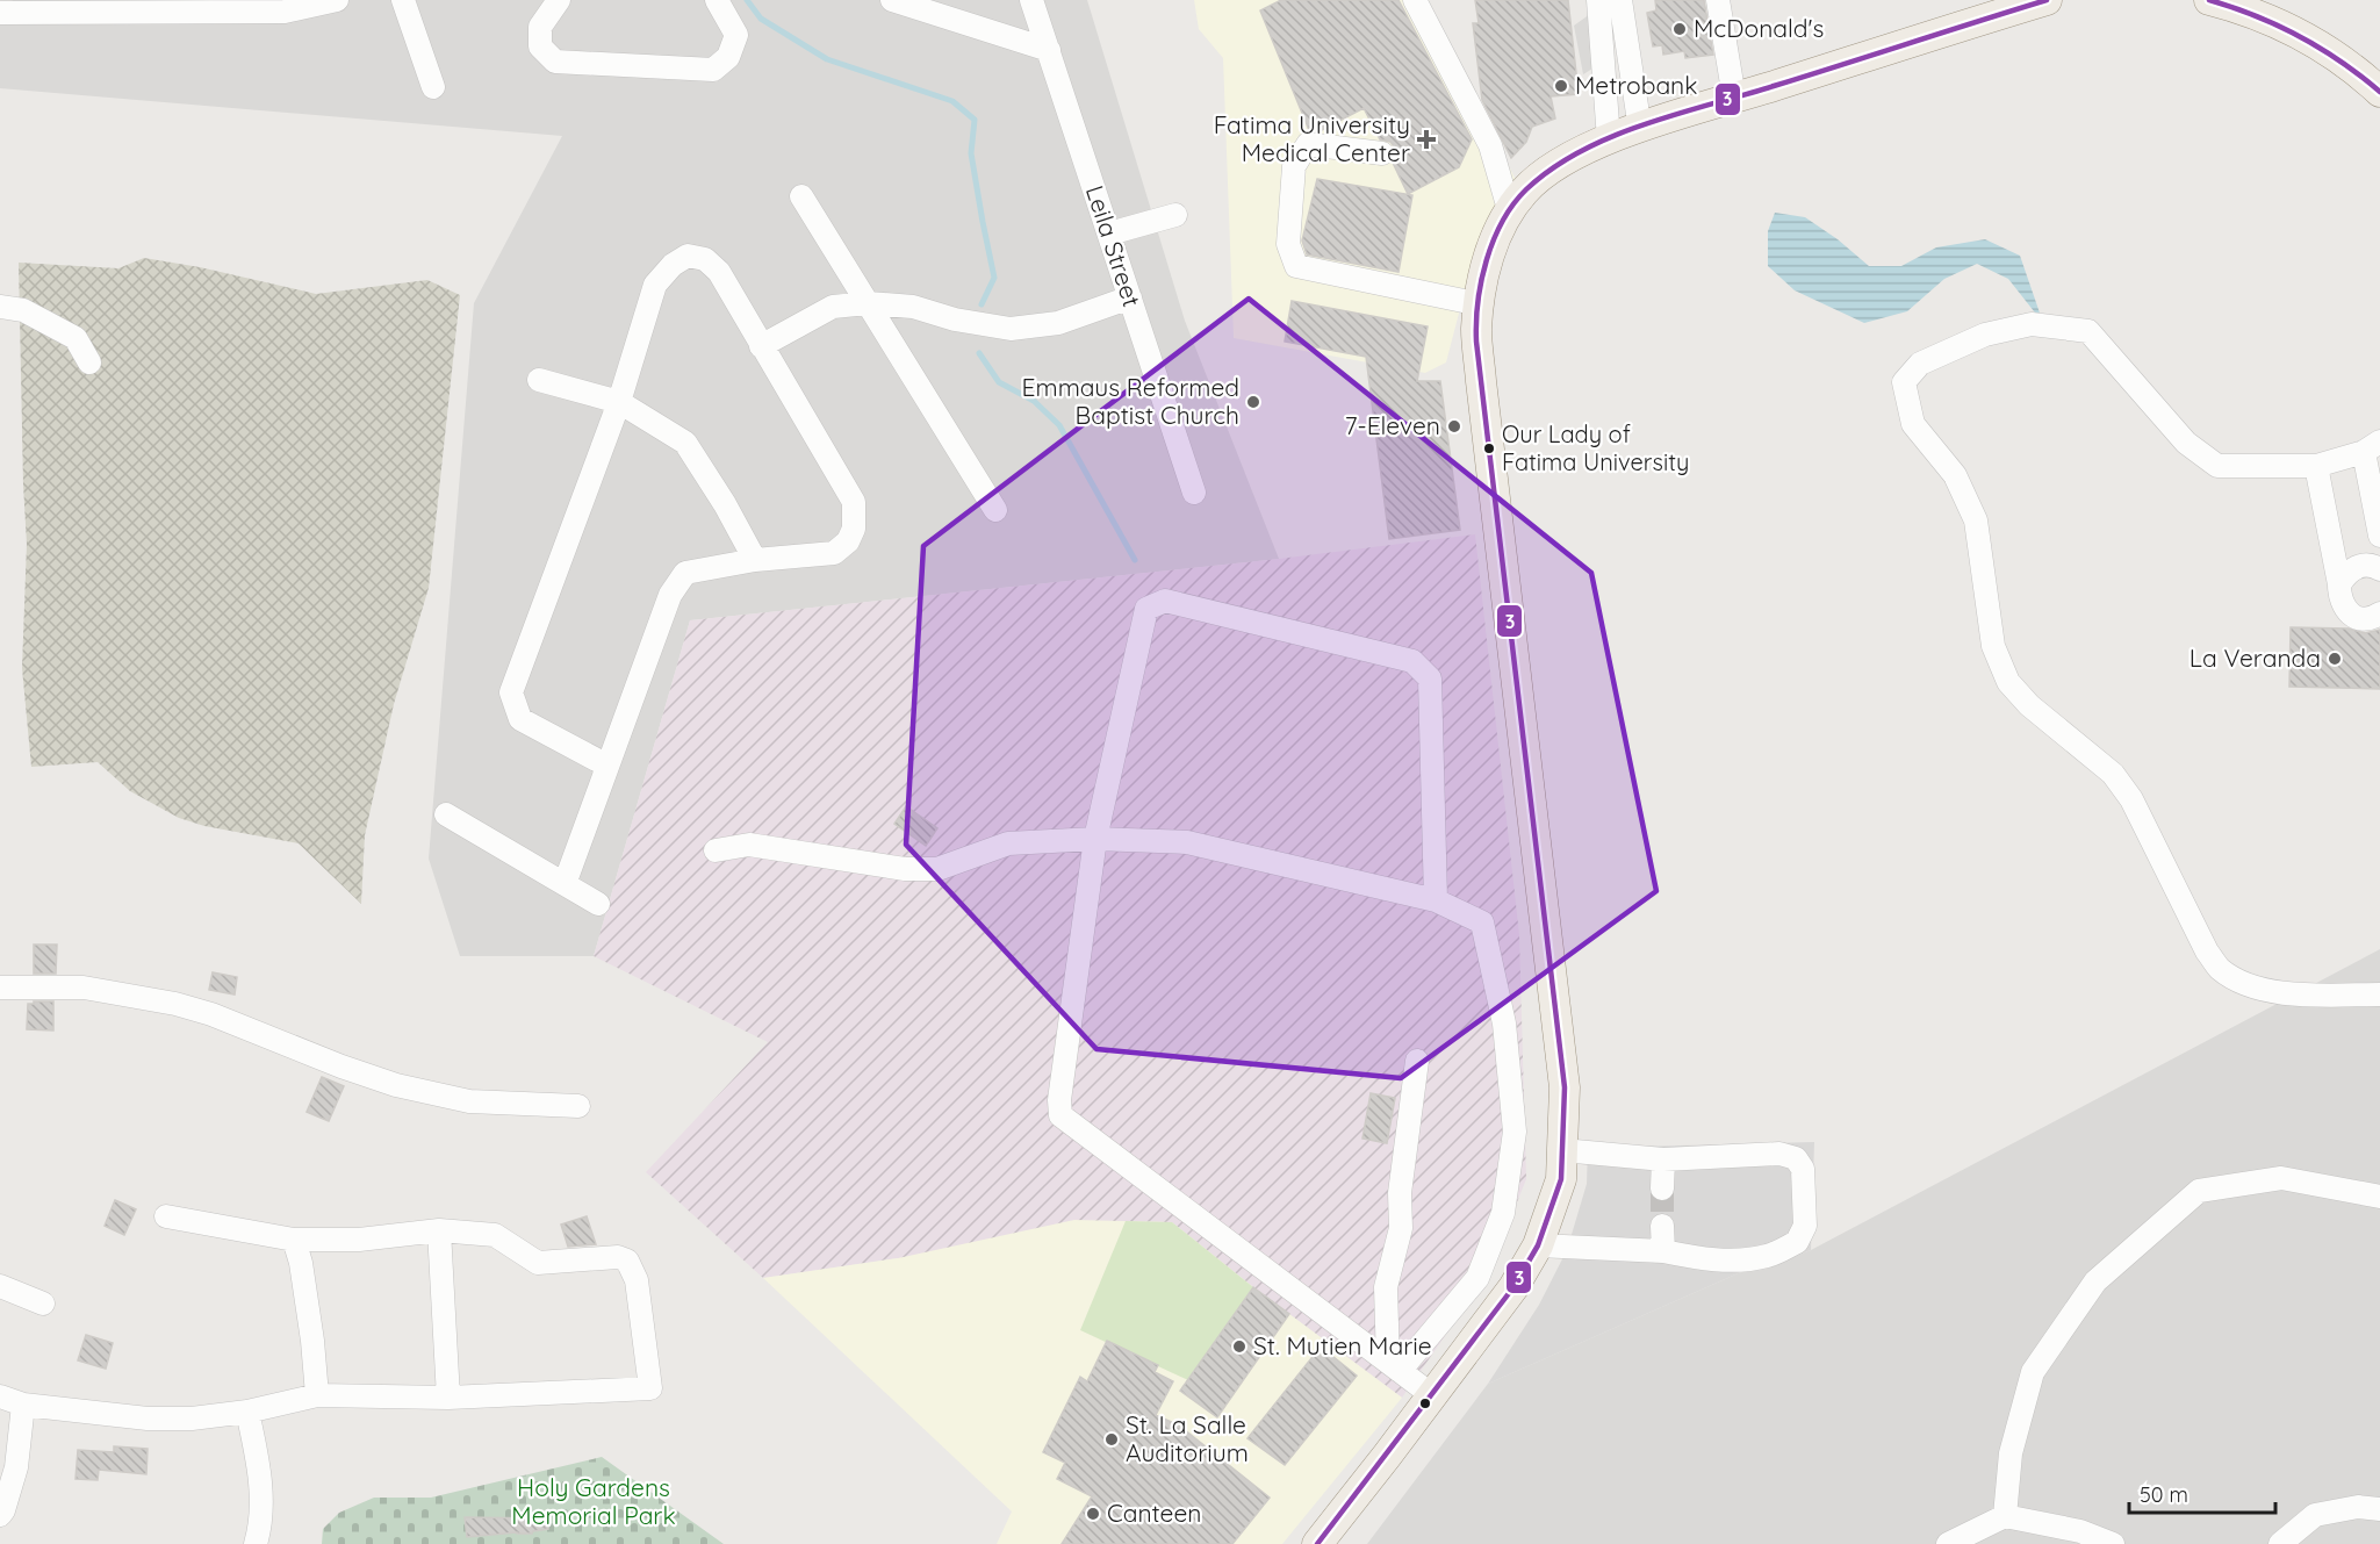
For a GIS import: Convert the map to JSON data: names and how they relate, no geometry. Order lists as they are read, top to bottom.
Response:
{
  "streets": {
    "street": ["Leila Street"]
  },
  "parks": ["Holy Gardens Memorial Park"],
  "places": {
    "other": [
      "McDonald's",
      "Metrobank",
      "Emmaus Reformed Baptist Church",
      "7-Eleven",
      "Our Lady of Fatima University",
      "La Veranda",
      "St. Mutien Marie",
      "St. La Salle Auditorium",
      "Canteen"
    ],
    "health": ["Fatima University Medical Center"]
  },
  "lines": ["transit line 3"],
  "scale_bar": "50 m"
}
